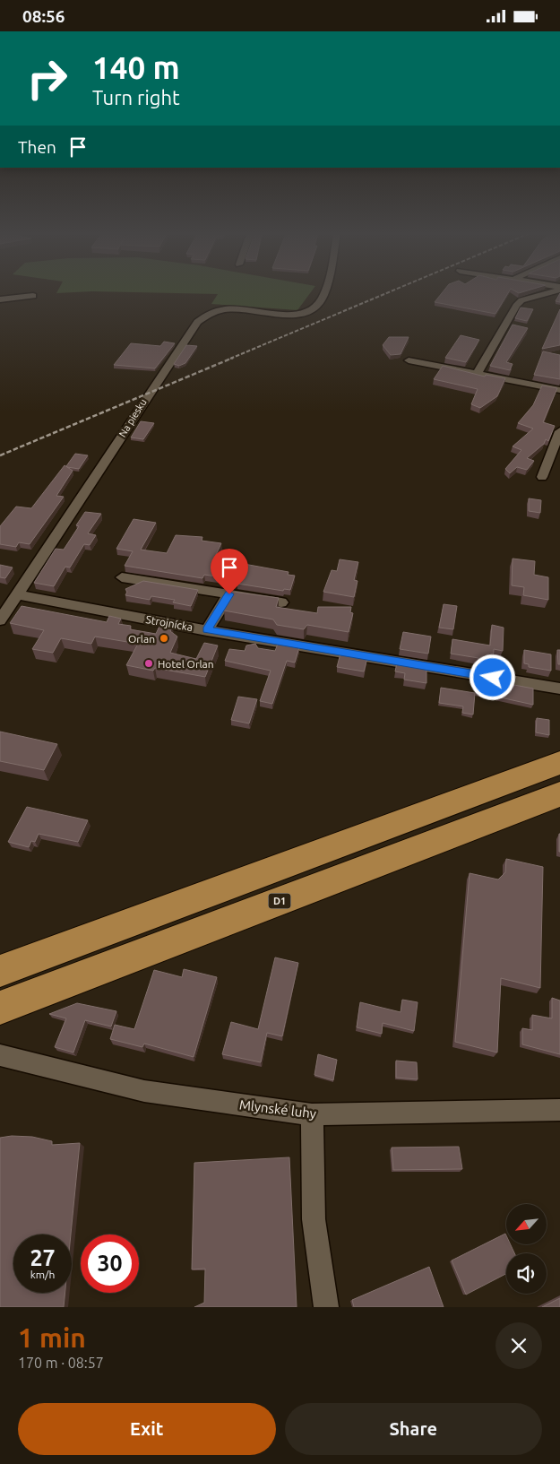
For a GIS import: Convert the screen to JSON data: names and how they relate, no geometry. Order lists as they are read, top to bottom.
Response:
{
  "streets": {
    "highway": ["D1"],
    "street": ["Na piesku", "Strojnícka", "Mlynské luhy"]
  },
  "crossings": [
    ["Na piesku", "Strojnícka"]
  ],
  "places": ["Orlan", "Hotel Orlan"],
  "north": "bottom left",
  "page": {
    "status": "08:56",
    "turn": ["140 m", "Turn right"],
    "then": "Then",
    "speed": "27 km/h",
    "limit": "30",
    "heading": ["1 min", "170 m · 08:57"],
    "buttons": ["Exit", "Share"]
  }
}
